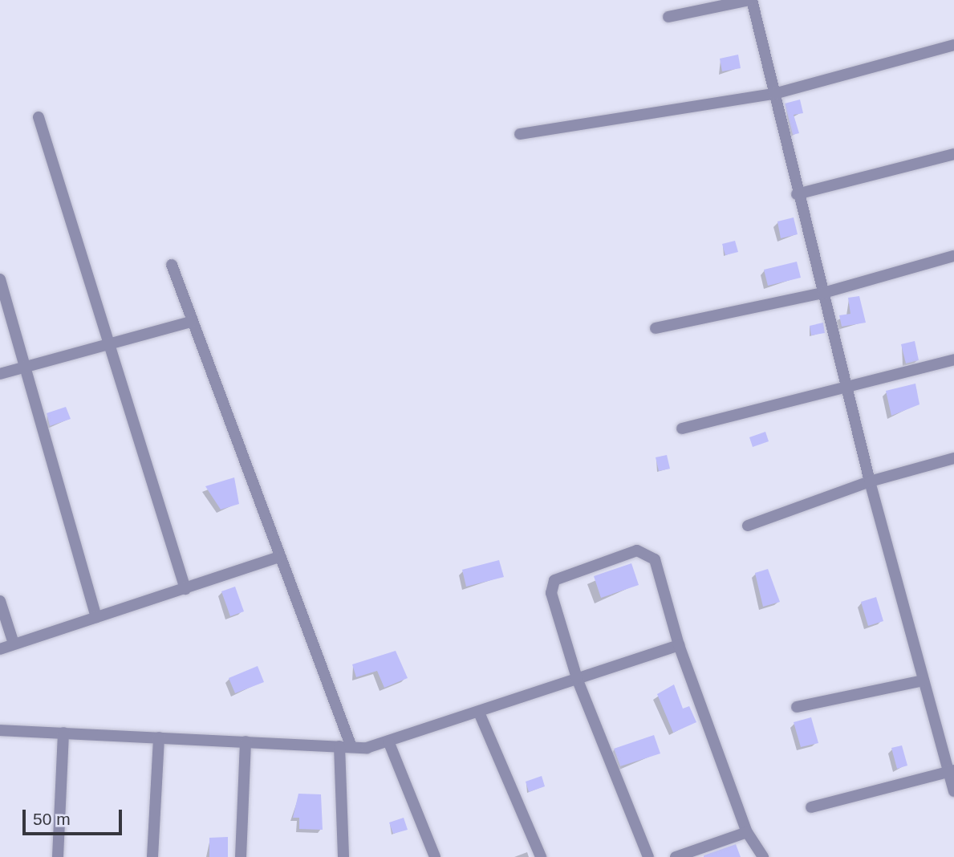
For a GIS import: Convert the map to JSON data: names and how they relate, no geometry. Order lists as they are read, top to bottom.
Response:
{
  "scale_bar": "50 m"
}
